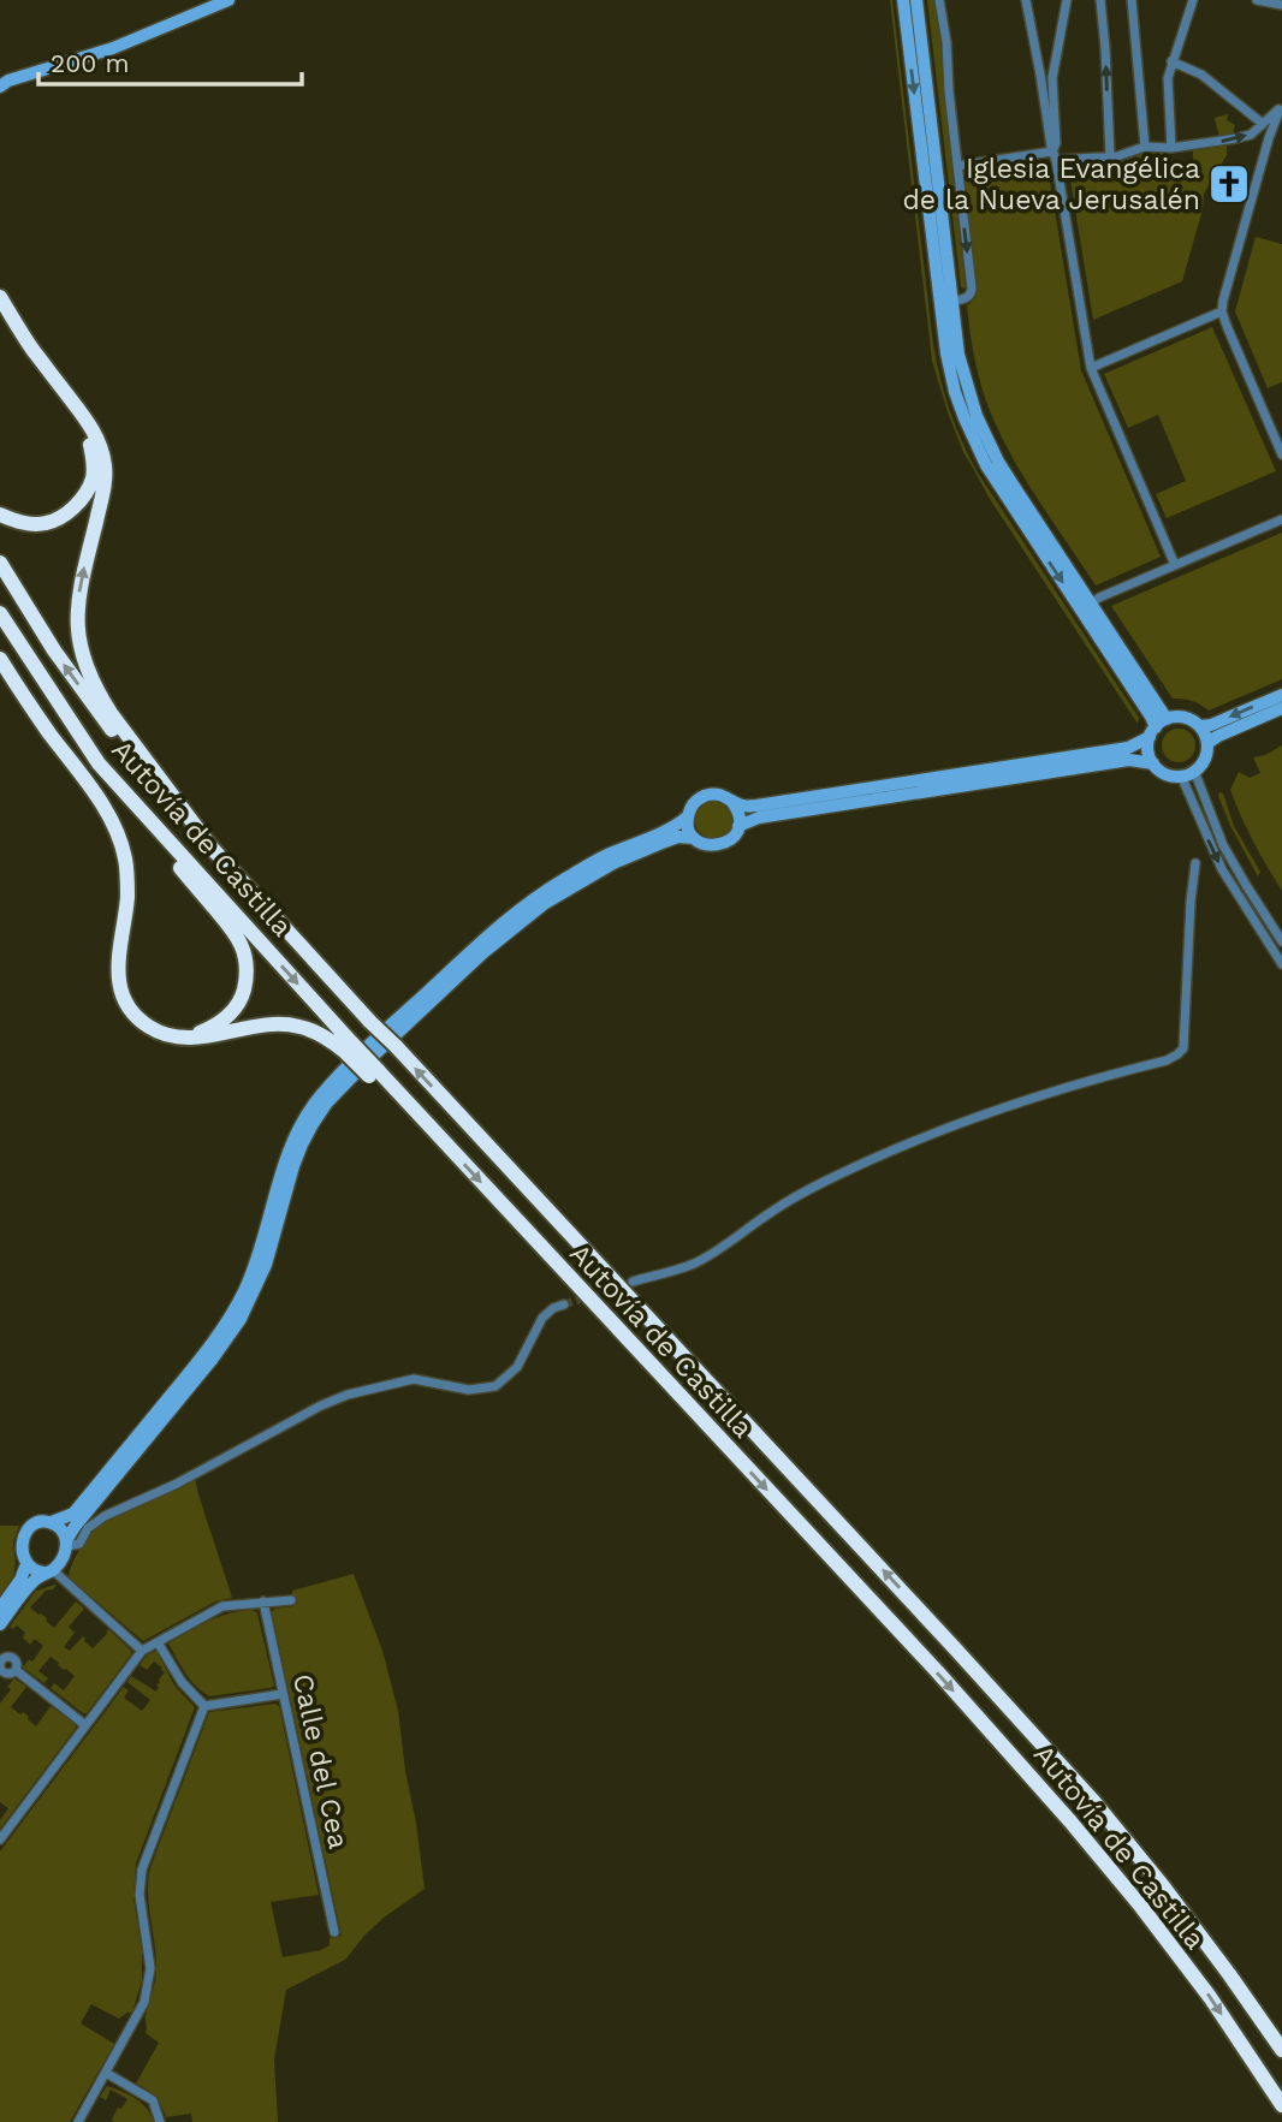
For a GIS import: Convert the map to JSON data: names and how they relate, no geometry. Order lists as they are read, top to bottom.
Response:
{
  "streets": {
    "highway": ["Autovía de Castilla"],
    "street": ["Calle del Cea"]
  },
  "places": {
    "church": ["Iglesia Evangélica de la Nueva Jerusalén"]
  },
  "scale_bar": "200 m"
}
